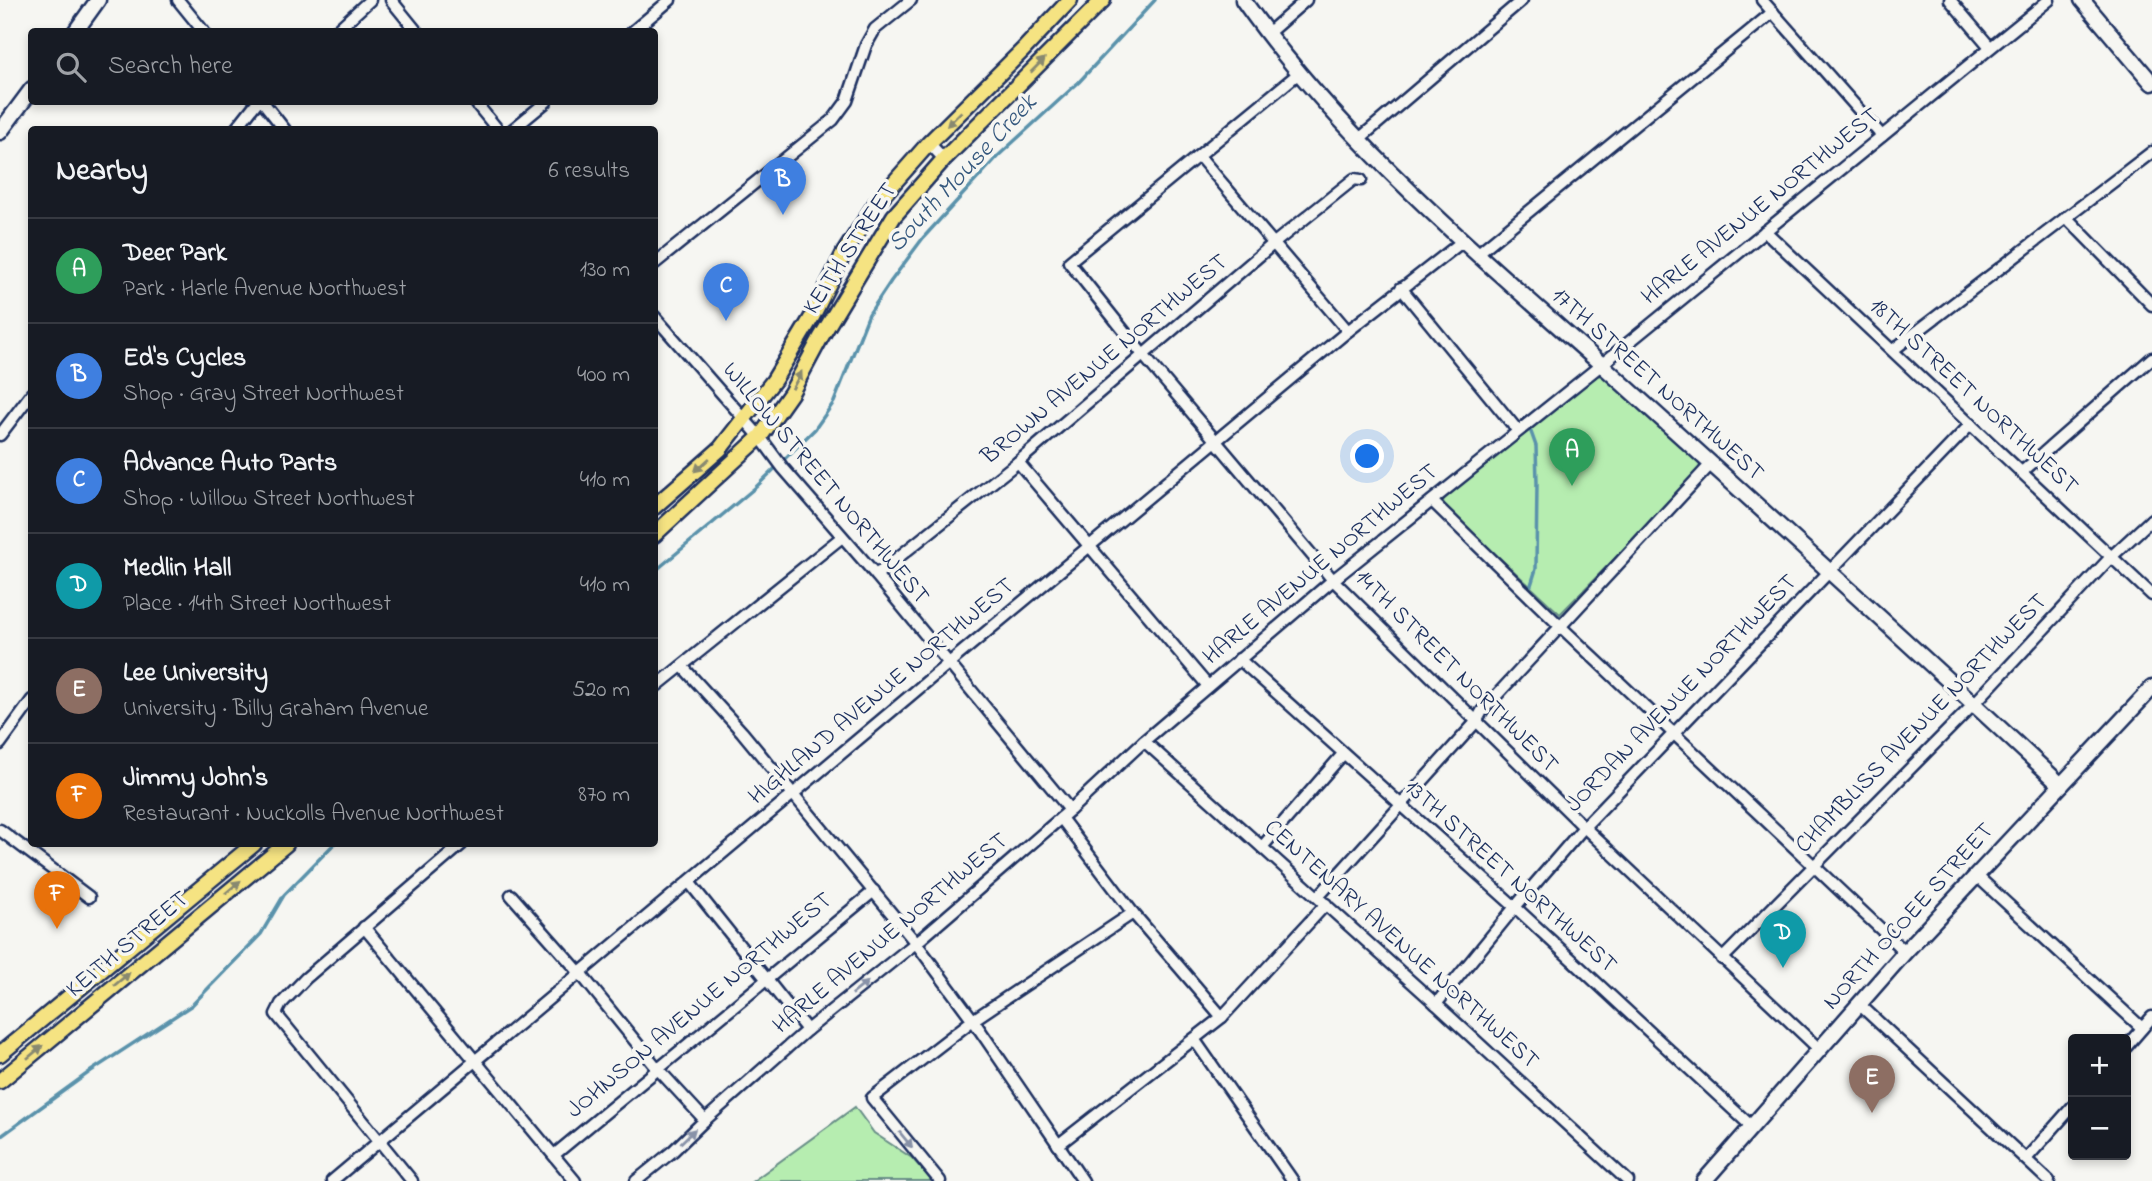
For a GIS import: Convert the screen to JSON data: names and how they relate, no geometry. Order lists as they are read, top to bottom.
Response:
{
  "streets": {
    "main road": ["KEITH STREET"],
    "street": [
      "HARLE AVENUE NORTHWEST",
      "BROWN AVENUE NORTHWEST",
      "17TH STREET NORTHWEST",
      "18TH STREET NORTHWEST",
      "WILLOW STREET NORTHWEST",
      "14TH STREET NORTHWEST",
      "HIGHLAND AVENUE NORTHWEST",
      "JORDAN AVENUE NORTHWEST",
      "CHAMBLISS AVENUE NORTHWEST",
      "13TH STREET NORTHWEST",
      "NORTH OCOEE STREET",
      "CENTENARY AVENUE NORTHWEST",
      "JOHNSON AVENUE NORTHWEST"
    ]
  },
  "crossings": [
    ["HARLE AVENUE NORTHWEST", "17TH STREET NORTHWEST"],
    ["HARLE AVENUE NORTHWEST", "18TH STREET NORTHWEST"],
    ["HARLE AVENUE NORTHWEST", "WILLOW STREET NORTHWEST"],
    ["HARLE AVENUE NORTHWEST", "14TH STREET NORTHWEST"],
    ["HARLE AVENUE NORTHWEST", "13TH STREET NORTHWEST"],
    ["HARLE AVENUE NORTHWEST", "CENTENARY AVENUE NORTHWEST"],
    ["KEITH STREET", "WILLOW STREET NORTHWEST"],
    ["BROWN AVENUE NORTHWEST", "WILLOW STREET NORTHWEST"],
    ["BROWN AVENUE NORTHWEST", "14TH STREET NORTHWEST"],
    ["17TH STREET NORTHWEST", "HIGHLAND AVENUE NORTHWEST"],
    ["17TH STREET NORTHWEST", "JORDAN AVENUE NORTHWEST"],
    ["17TH STREET NORTHWEST", "CHAMBLISS AVENUE NORTHWEST"],
    ["17TH STREET NORTHWEST", "NORTH OCOEE STREET"],
    ["18TH STREET NORTHWEST", "JORDAN AVENUE NORTHWEST"],
    ["18TH STREET NORTHWEST", "CHAMBLISS AVENUE NORTHWEST"],
    ["WILLOW STREET NORTHWEST", "HIGHLAND AVENUE NORTHWEST"],
    ["14TH STREET NORTHWEST", "HIGHLAND AVENUE NORTHWEST"],
    ["14TH STREET NORTHWEST", "JORDAN AVENUE NORTHWEST"],
    ["14TH STREET NORTHWEST", "CHAMBLISS AVENUE NORTHWEST"],
    ["14TH STREET NORTHWEST", "NORTH OCOEE STREET"],
    ["JORDAN AVENUE NORTHWEST", "13TH STREET NORTHWEST"],
    ["JORDAN AVENUE NORTHWEST", "CENTENARY AVENUE NORTHWEST"],
    ["13TH STREET NORTHWEST", "NORTH OCOEE STREET"]
  ],
  "water": ["South Mouse Creek"],
  "page": {
    "search": "Search here",
    "heading": ["Nearby", "6 results"],
    "pins": [
      "B",
      "C",
      "A",
      "F",
      "D",
      "E"
    ],
    "list": [
      {
        "mark": "A",
        "name": "Deer Park",
        "note": "Park · Harle Avenue Northwest",
        "value": "130 m"
      },
      {
        "mark": "B",
        "name": "Ed's Cycles",
        "note": "Shop · Gray Street Northwest",
        "value": "400 m"
      },
      {
        "mark": "C",
        "name": "Advance Auto Parts",
        "note": "Shop · Willow Street Northwest",
        "value": "410 m"
      },
      {
        "mark": "D",
        "name": "Medlin Hall",
        "note": "Place · 14th Street Northwest",
        "value": "410 m"
      },
      {
        "mark": "E",
        "name": "Lee University",
        "note": "University · Billy Graham Avenue",
        "value": "520 m"
      },
      {
        "mark": "F",
        "name": "Jimmy John's",
        "note": "Restaurant · Nuckolls Avenue Northwest",
        "value": "870 m"
      }
    ],
    "map_buttons": ["+", "−"]
  }
}
